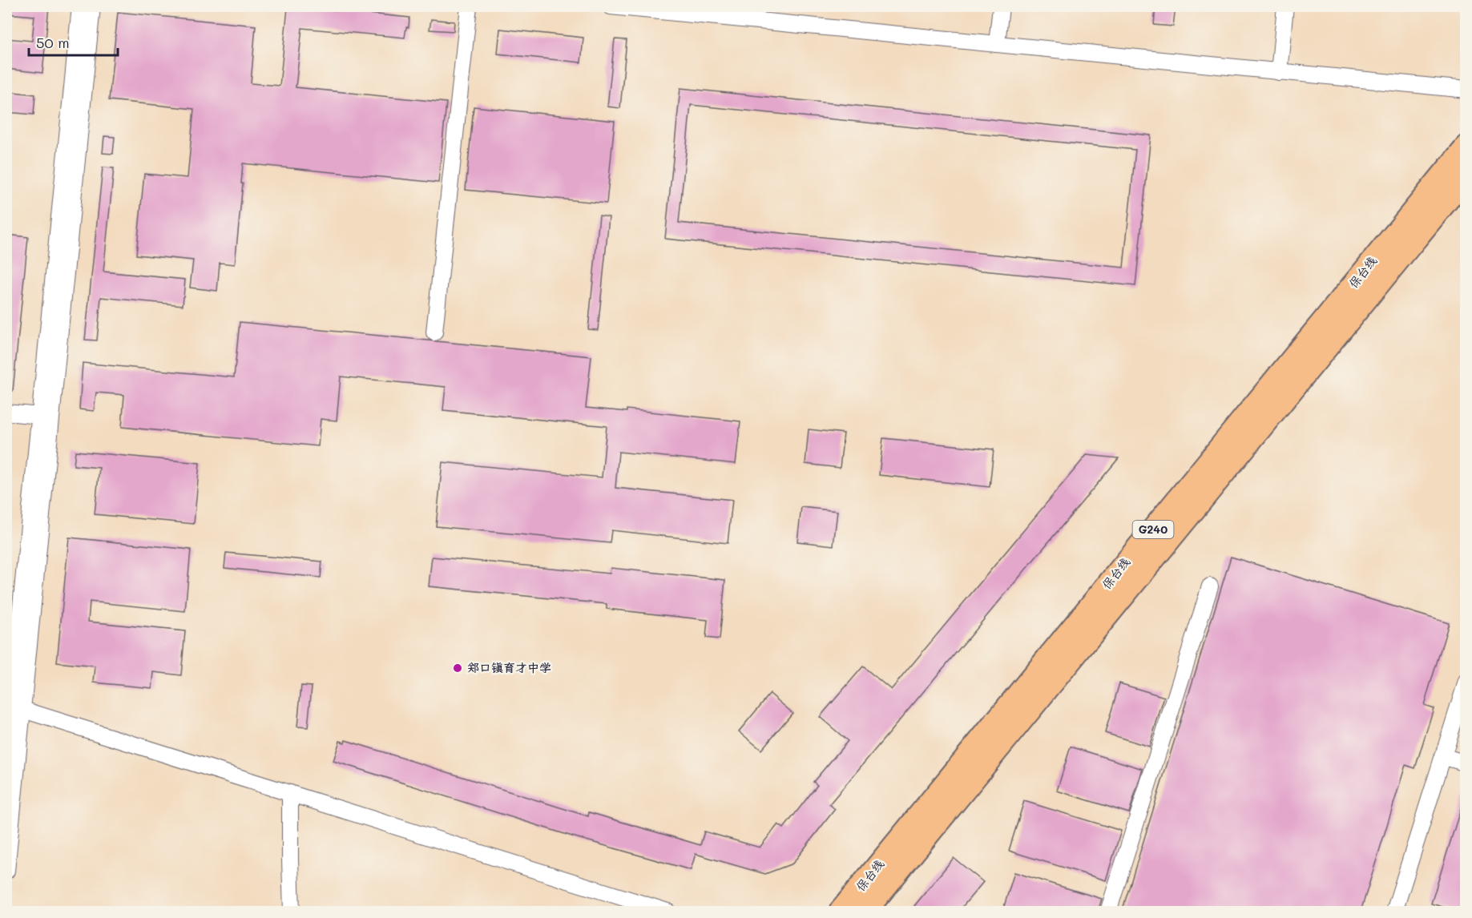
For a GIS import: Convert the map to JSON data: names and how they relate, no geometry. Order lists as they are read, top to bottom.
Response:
{
  "streets": {
    "highway": ["保台线", "G240"]
  },
  "places": ["郑口镇育才中学"],
  "scale_bar": "50 m"
}
